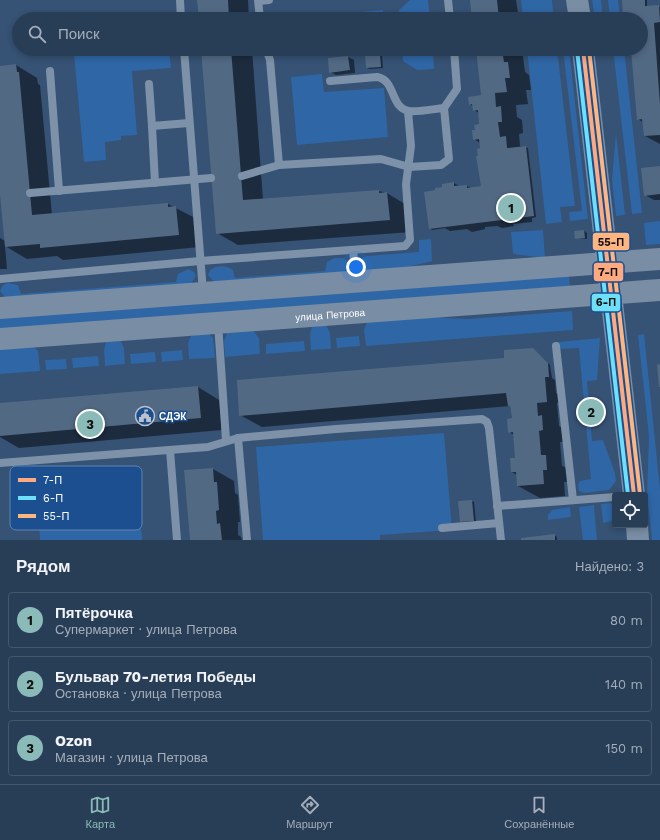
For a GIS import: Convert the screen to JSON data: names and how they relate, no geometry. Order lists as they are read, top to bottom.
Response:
{
  "streets": {
    "main road": ["улица Петрова"]
  },
  "places": {
    "public building": ["СДЭК"]
  },
  "lines": ["transit line 7-П", "transit line 6-П", "transit line 55-П"],
  "legend": ["7-П", "6-П", "55-П"],
  "page": {
    "search": "Поиск",
    "pins": ["1", "2", "3"],
    "heading": ["Рядом", "Найдено: 3"],
    "list": [
      {
        "mark": "1",
        "name": "Пятёрочка",
        "note": "Супермаркет · улица Петрова",
        "value": "80 m"
      },
      {
        "mark": "2",
        "name": "Бульвар 70-летия Победы",
        "note": "Остановка · улица Петрова",
        "value": "140 m"
      },
      {
        "mark": "3",
        "name": "Ozon",
        "note": "Магазин · улица Петрова",
        "value": "150 m"
      }
    ],
    "nav": ["Карта", "Маршрут", "Сохранённые"]
  }
}
